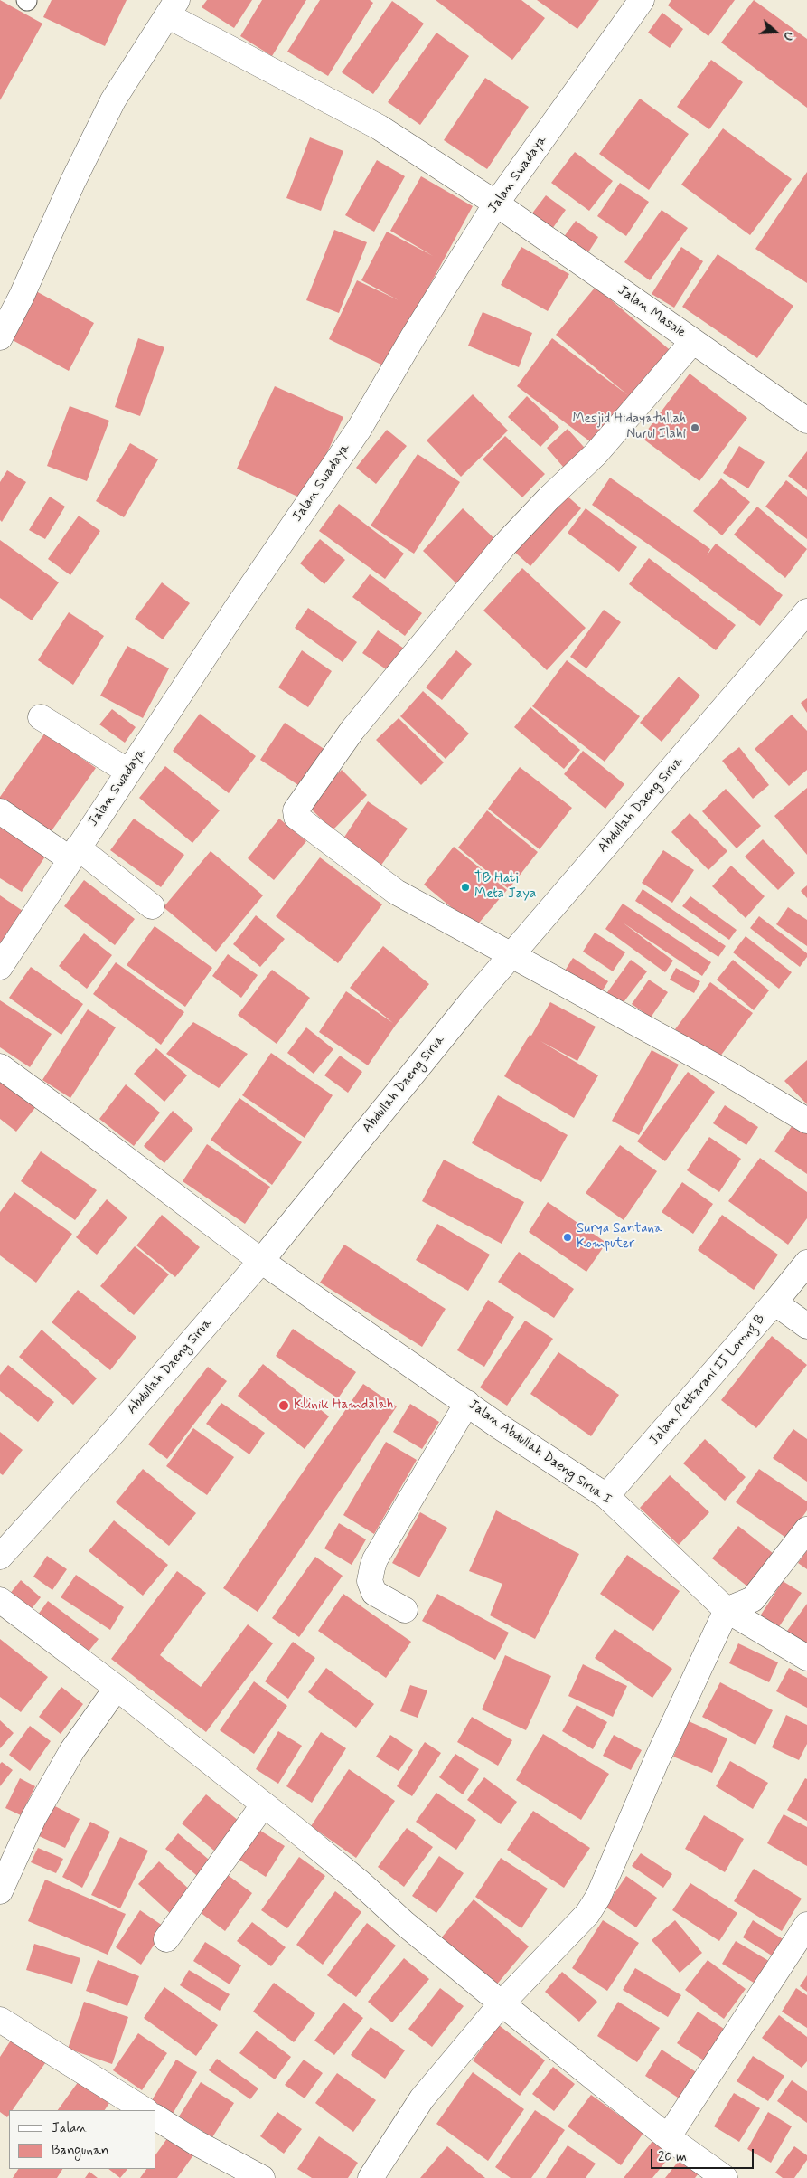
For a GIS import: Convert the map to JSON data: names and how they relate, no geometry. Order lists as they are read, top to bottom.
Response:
{
  "streets": {
    "street": [
      "Jalan Swadaya",
      "Jalan Masale",
      "Abdullah Daeng Sirua",
      "Jalan Pettarani II Lorong B",
      "Jalan Abdullah Daeng Sirua I"
    ]
  },
  "crossings": [
    ["Jalan Swadaya", "Jalan Masale"],
    ["Abdullah Daeng Sirua", "Jalan Abdullah Daeng Sirua I"],
    ["Jalan Pettarani II Lorong B", "Jalan Abdullah Daeng Sirua I"]
  ],
  "places": [
    "Mesjid Hidayatullah Nurul Ilahi",
    "TB Hati Meta Jaya",
    "Surya Santana Komputer",
    "Klinik Hamdalah"
  ],
  "legend": ["Jalan", "Bangunan"],
  "scale_bar": "20 m",
  "north": "right"
}
